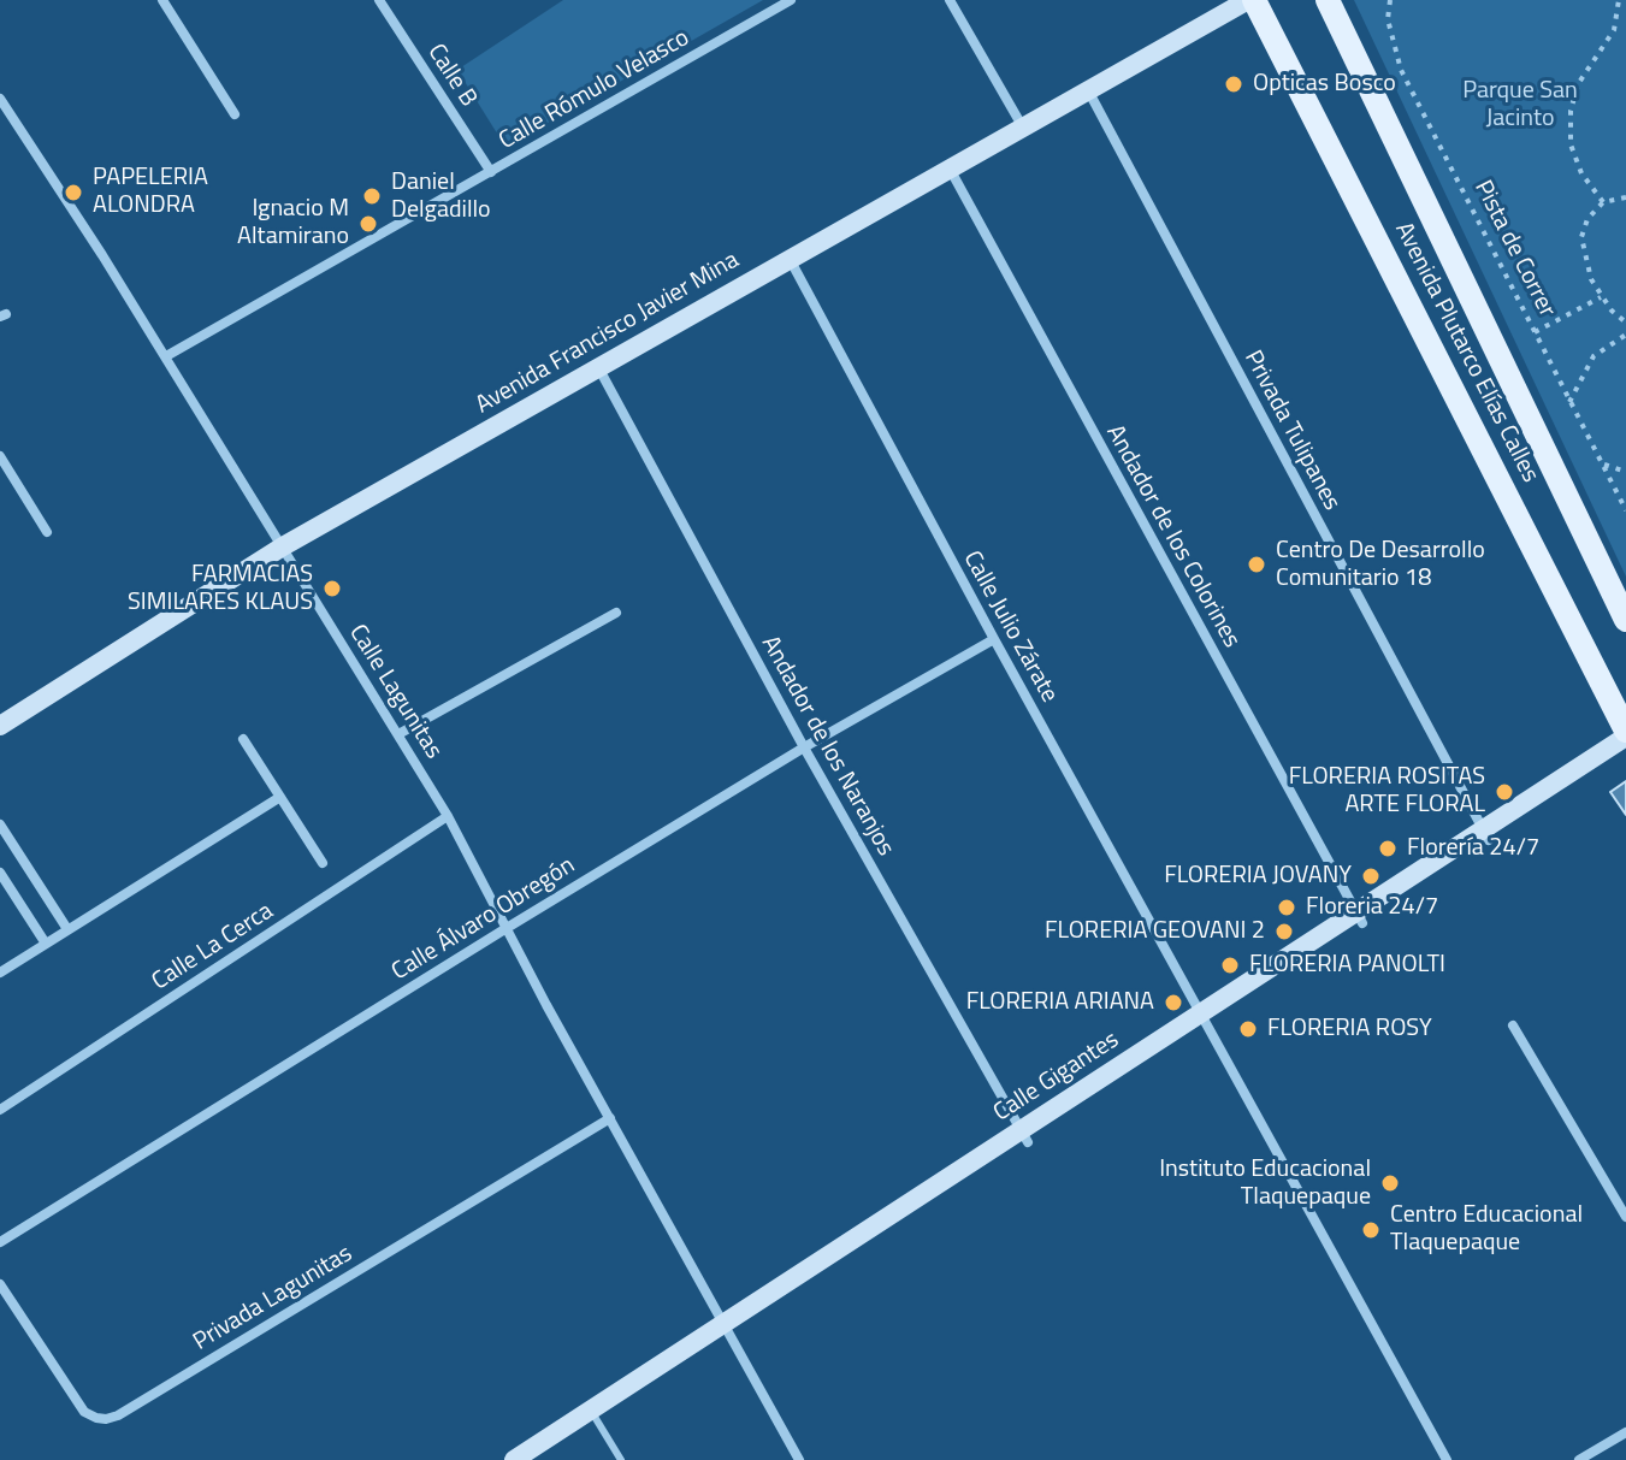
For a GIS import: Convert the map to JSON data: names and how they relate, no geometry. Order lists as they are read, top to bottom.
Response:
{
  "streets": {
    "main road": ["Avenida Francisco Javier Mina", "Avenida Plutarco Elías Calles", "Calle Gigantes"],
    "street": [
      "Calle B",
      "Calle Rómulo Velasco",
      "Privada Tulipanes",
      "Andador de los Colorines",
      "Calle Julio Zárate",
      "Calle Lagunitas",
      "Andador de los Naranjos",
      "Calle Álvaro Obregón",
      "Calle La Cerca",
      "Privada Lagunitas"
    ],
    "path": ["Pista de Correr"]
  },
  "crossings": [
    ["Calle B", "Calle Rómulo Velasco"],
    ["Calle Rómulo Velasco", "Calle Lagunitas"],
    ["Avenida Francisco Javier Mina", "Avenida Plutarco Elías Calles"],
    ["Avenida Francisco Javier Mina", "Privada Tulipanes"],
    ["Avenida Francisco Javier Mina", "Andador de los Colorines"],
    ["Avenida Francisco Javier Mina", "Calle Julio Zárate"],
    ["Avenida Francisco Javier Mina", "Calle Lagunitas"],
    ["Avenida Francisco Javier Mina", "Andador de los Naranjos"],
    ["Avenida Plutarco Elías Calles", "Calle Gigantes"],
    ["Privada Tulipanes", "Calle Gigantes"],
    ["Andador de los Colorines", "Calle Gigantes"],
    ["Calle Julio Zárate", "Calle Álvaro Obregón"],
    ["Calle Julio Zárate", "Calle Gigantes"],
    ["Calle Lagunitas", "Calle Álvaro Obregón"],
    ["Calle Lagunitas", "Calle La Cerca"],
    ["Calle Lagunitas", "Calle Gigantes"],
    ["Calle Lagunitas", "Privada Lagunitas"],
    ["Andador de los Naranjos", "Calle Álvaro Obregón"],
    ["Andador de los Naranjos", "Calle Gigantes"]
  ],
  "parks": ["Parque San Jacinto"],
  "places": [
    "Opticas Bosco",
    "PAPELERIA ALONDRA",
    "Daniel Delgadillo",
    "Ignacio M Altamirano",
    "Centro De Desarrollo Comunitario 18",
    "FARMACIAS SIMILARES KLAUS",
    "FLORERIA ROSITAS ARTE FLORAL",
    "Florería 24/7",
    "FLORERIA JOVANY",
    "Floreria 24/7",
    "FLORERIA GEOVANI 2",
    "FLORERIA PANOLTI",
    "FLORERIA ARIANA",
    "FLORERIA ROSY",
    "Instituto Educacional Tlaquepaque",
    "Centro Educacional Tlaquepaque"
  ]
}
